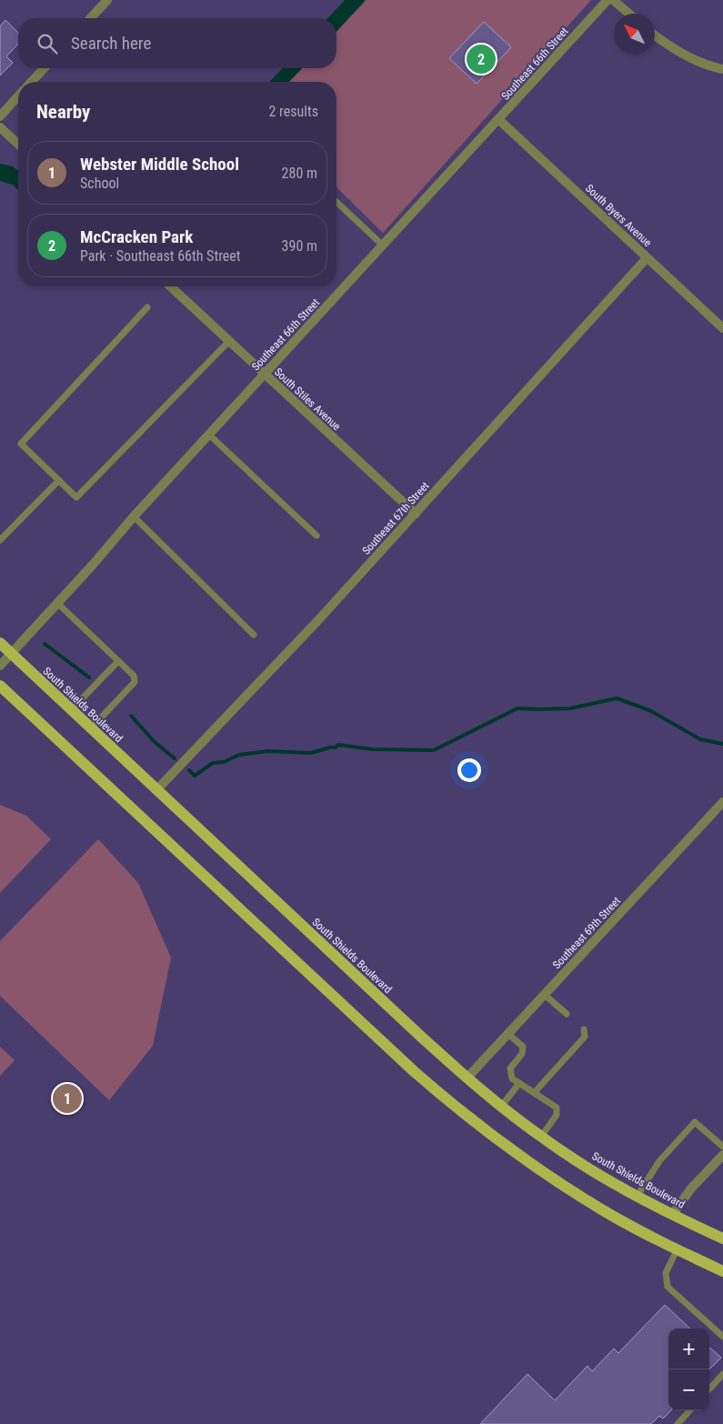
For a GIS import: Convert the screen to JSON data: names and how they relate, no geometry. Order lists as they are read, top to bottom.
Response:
{
  "streets": {
    "main road": ["South Shields Boulevard"],
    "street": [
      "Southeast 66th Street",
      "South Byers Avenue",
      "South Stiles Avenue",
      "Southeast 67th Street",
      "Southeast 69th Street"
    ]
  },
  "crossings": [
    ["Southeast 66th Street", "South Byers Avenue"],
    ["Southeast 66th Street", "South Stiles Avenue"],
    ["Southeast 66th Street", "South Shields Boulevard"],
    ["South Byers Avenue", "Southeast 67th Street"],
    ["South Stiles Avenue", "Southeast 67th Street"],
    ["Southeast 67th Street", "South Shields Boulevard"],
    ["South Shields Boulevard", "Southeast 69th Street"]
  ],
  "north": "top left",
  "page": {
    "search": "Search here",
    "pins": ["2", "1"],
    "heading": ["Nearby", "2 results"],
    "list": [
      {
        "mark": "1",
        "name": "Webster Middle School",
        "note": "School",
        "value": "280 m"
      },
      {
        "mark": "2",
        "name": "McCracken Park",
        "note": "Park · Southeast 66th Street",
        "value": "390 m"
      }
    ],
    "map_buttons": ["+", "−"]
  }
}
